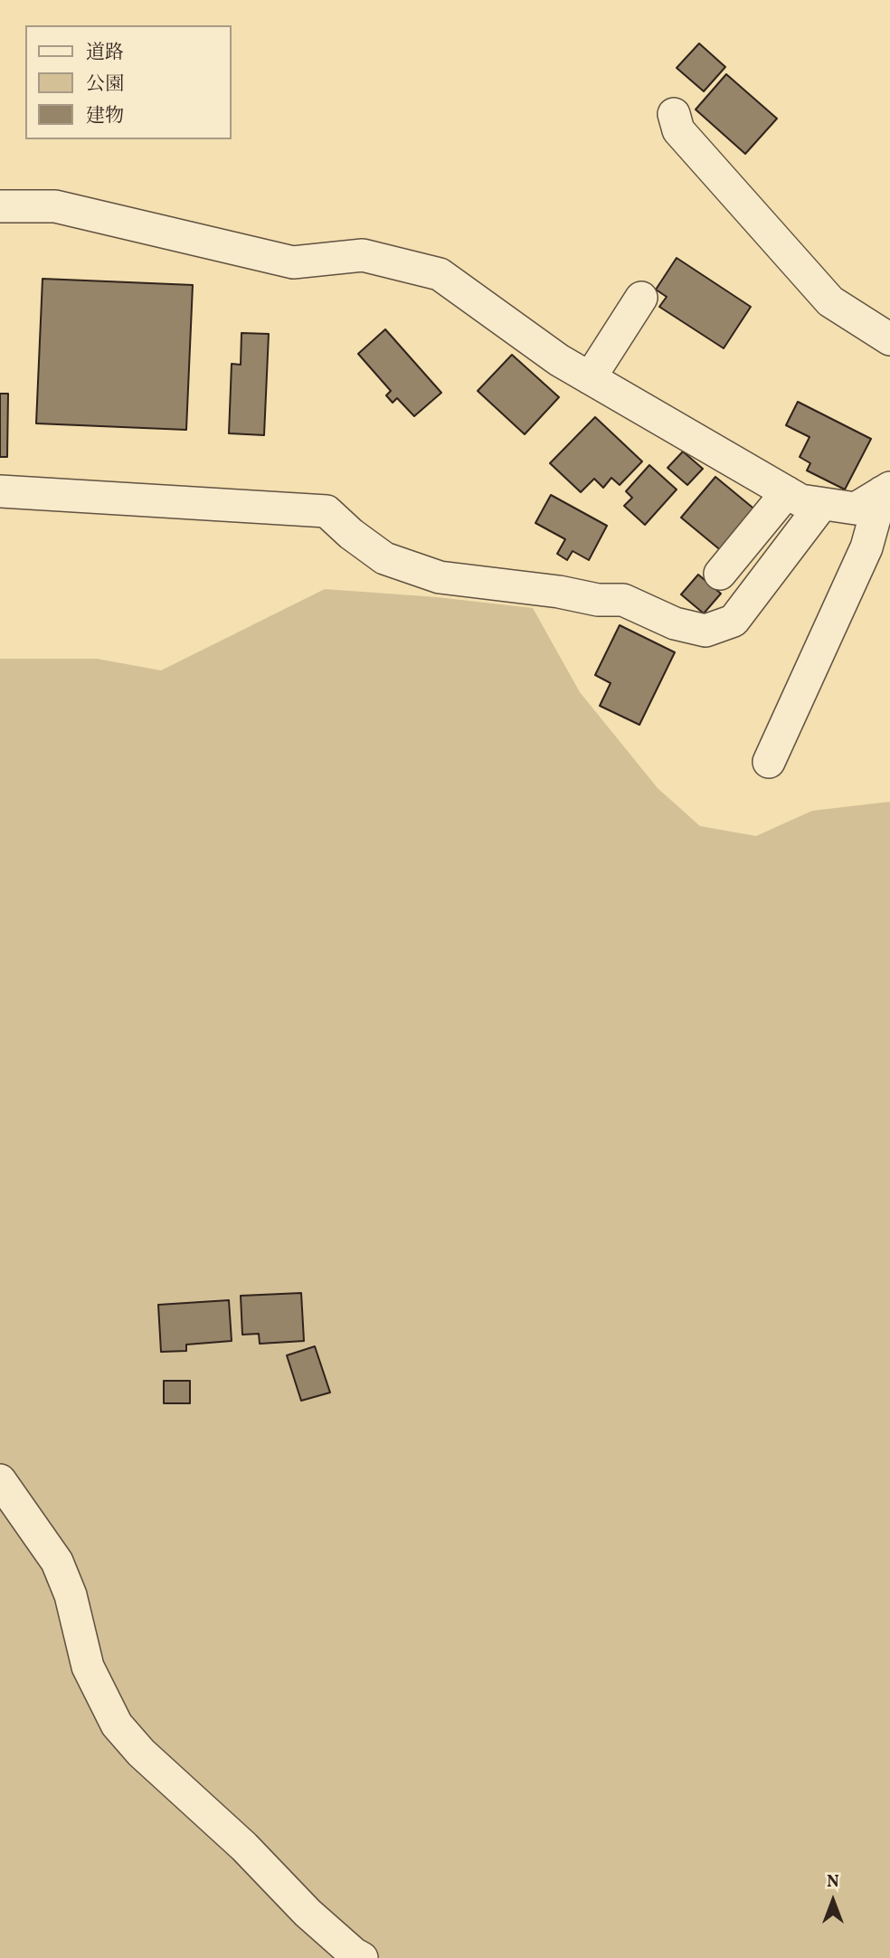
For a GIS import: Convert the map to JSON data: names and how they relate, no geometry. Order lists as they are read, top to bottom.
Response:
{
  "legend": ["道路", "公園", "建物"],
  "north": "top"
}
